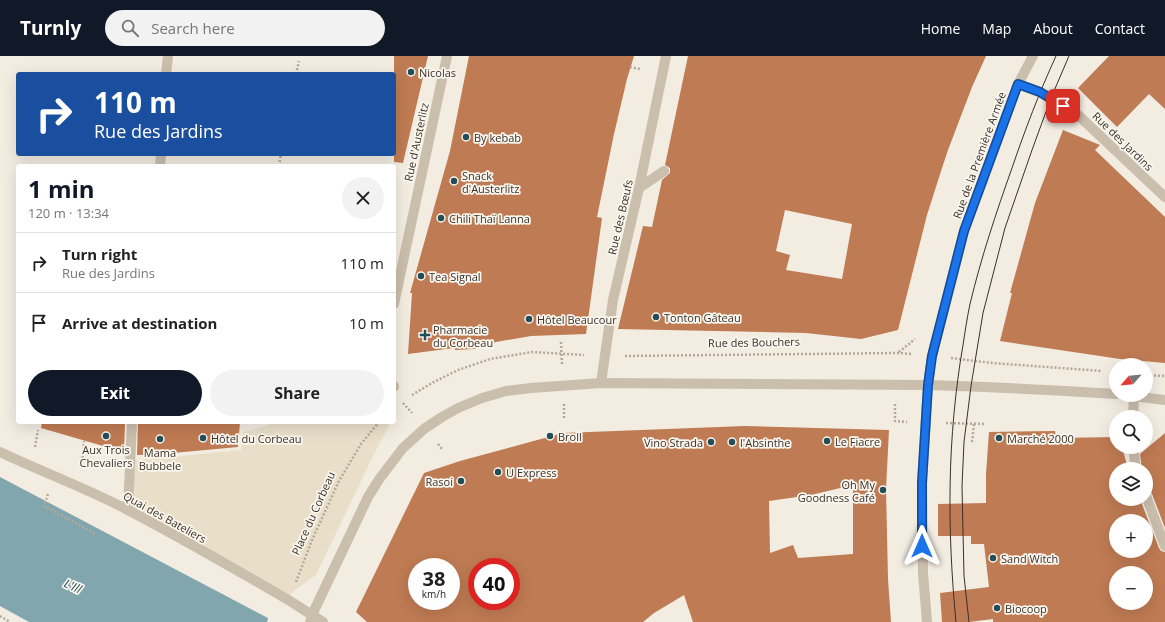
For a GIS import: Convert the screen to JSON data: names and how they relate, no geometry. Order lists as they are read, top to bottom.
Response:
{
  "streets": {
    "street": [
      "Rue des Jardins",
      "Rue d'Austerlitz",
      "Rue de la Première Armée",
      "Rue des Bœufs",
      "Quai des Bateliers"
    ],
    "path": ["Rue des Bouchers", "Place du Corbeau"]
  },
  "crossings": [
    ["Rue des Jardins", "Rue de la Première Armée"],
    ["Rue de la Première Armée", "Rue des Bouchers"],
    ["Rue des Bœufs", "Rue des Bouchers"],
    ["Place du Corbeau", "Quai des Bateliers"]
  ],
  "water": ["L'Ill"],
  "places": {
    "other": [
      "Nicolas",
      "By kebab",
      "Snack d'Austerlitz",
      "Chili Thaï Lanna",
      "Tea Signal",
      "Tonton Gâteau",
      "Hôtel Beaucour",
      "Aux Trois Chevaliers",
      "Broll",
      "Hôtel du Corbeau",
      "Marché 2000",
      "Mama Bubbele",
      "Le Fiacre",
      "Vino Strada",
      "l'Absinthe",
      "U Express",
      "Rasoi",
      "Oh My Goodness Café",
      "Sand Witch",
      "Biocoop"
    ],
    "health": ["Pharmacie du Corbeau"]
  },
  "north": "bottom left",
  "page": {
    "header": "Turnly",
    "search": "Search here",
    "nav": [
      "Home",
      "Map",
      "About",
      "Contact"
    ],
    "turn": ["110 m", "Rue des Jardins"],
    "heading": ["1 min", "120 m · 13:34"],
    "list": [
      {
        "name": "Turn right",
        "note": "Rue des Jardins",
        "value": "110 m"
      },
      {
        "name": "Arrive at destination",
        "value": "10 m"
      }
    ],
    "map_buttons": ["+", "−"],
    "buttons": ["Exit", "Share"],
    "speed": "38 km/h",
    "limit": "40"
  }
}
